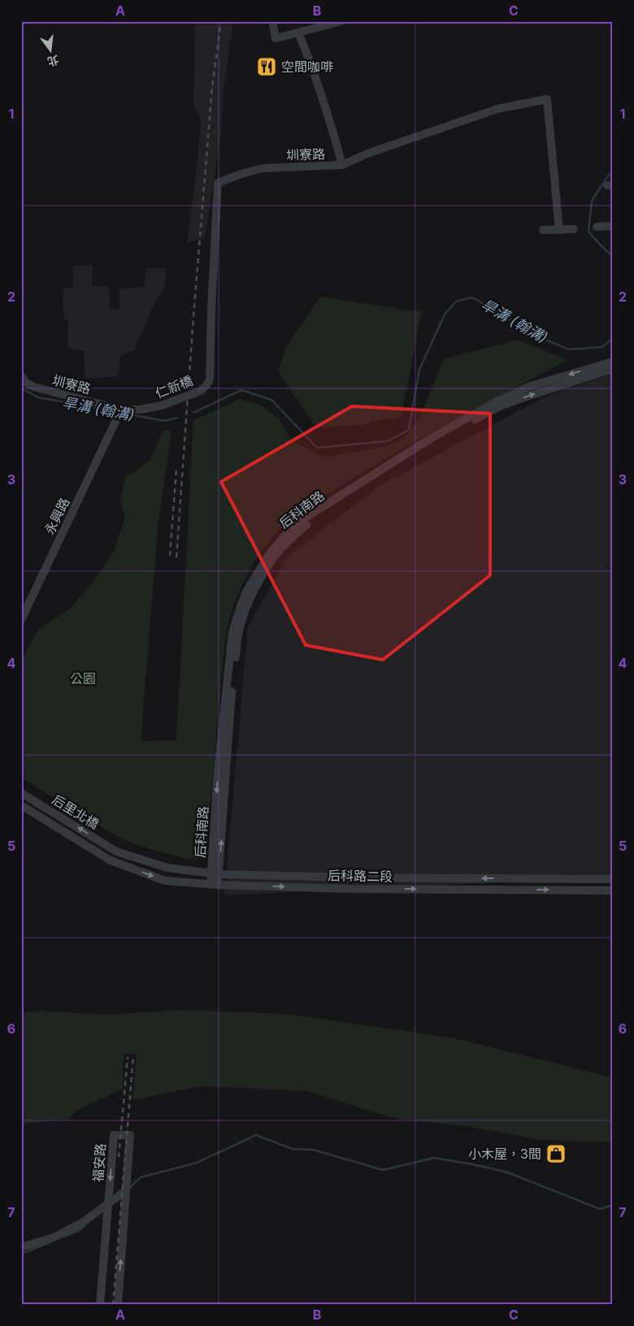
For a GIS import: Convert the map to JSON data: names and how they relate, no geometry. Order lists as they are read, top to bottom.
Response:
{
  "streets": {
    "street": [
      "圳寮路",
      "仁新橋",
      "后科南路",
      "永興路",
      "后里北橋",
      "后科路二段",
      "福安路"
    ]
  },
  "crossings": [
    ["圳寮路", "仁新橋"],
    ["圳寮路", "永興路"],
    ["仁新橋", "永興路"],
    ["后科南路", "后科路二段"],
    ["后里北橋", "后科路二段"]
  ],
  "water": ["旱溝 (翰溝)"],
  "parks": ["公園"],
  "places": {
    "restaurant": ["空間咖啡"],
    "shop": ["小木屋，3間"]
  },
  "north": "bottom",
  "grid": {
    "columns": ["A", "B", "C"],
    "rows": [
      "1",
      "2",
      "3",
      "4",
      "5",
      "6",
      "7"
    ]
  }
}
